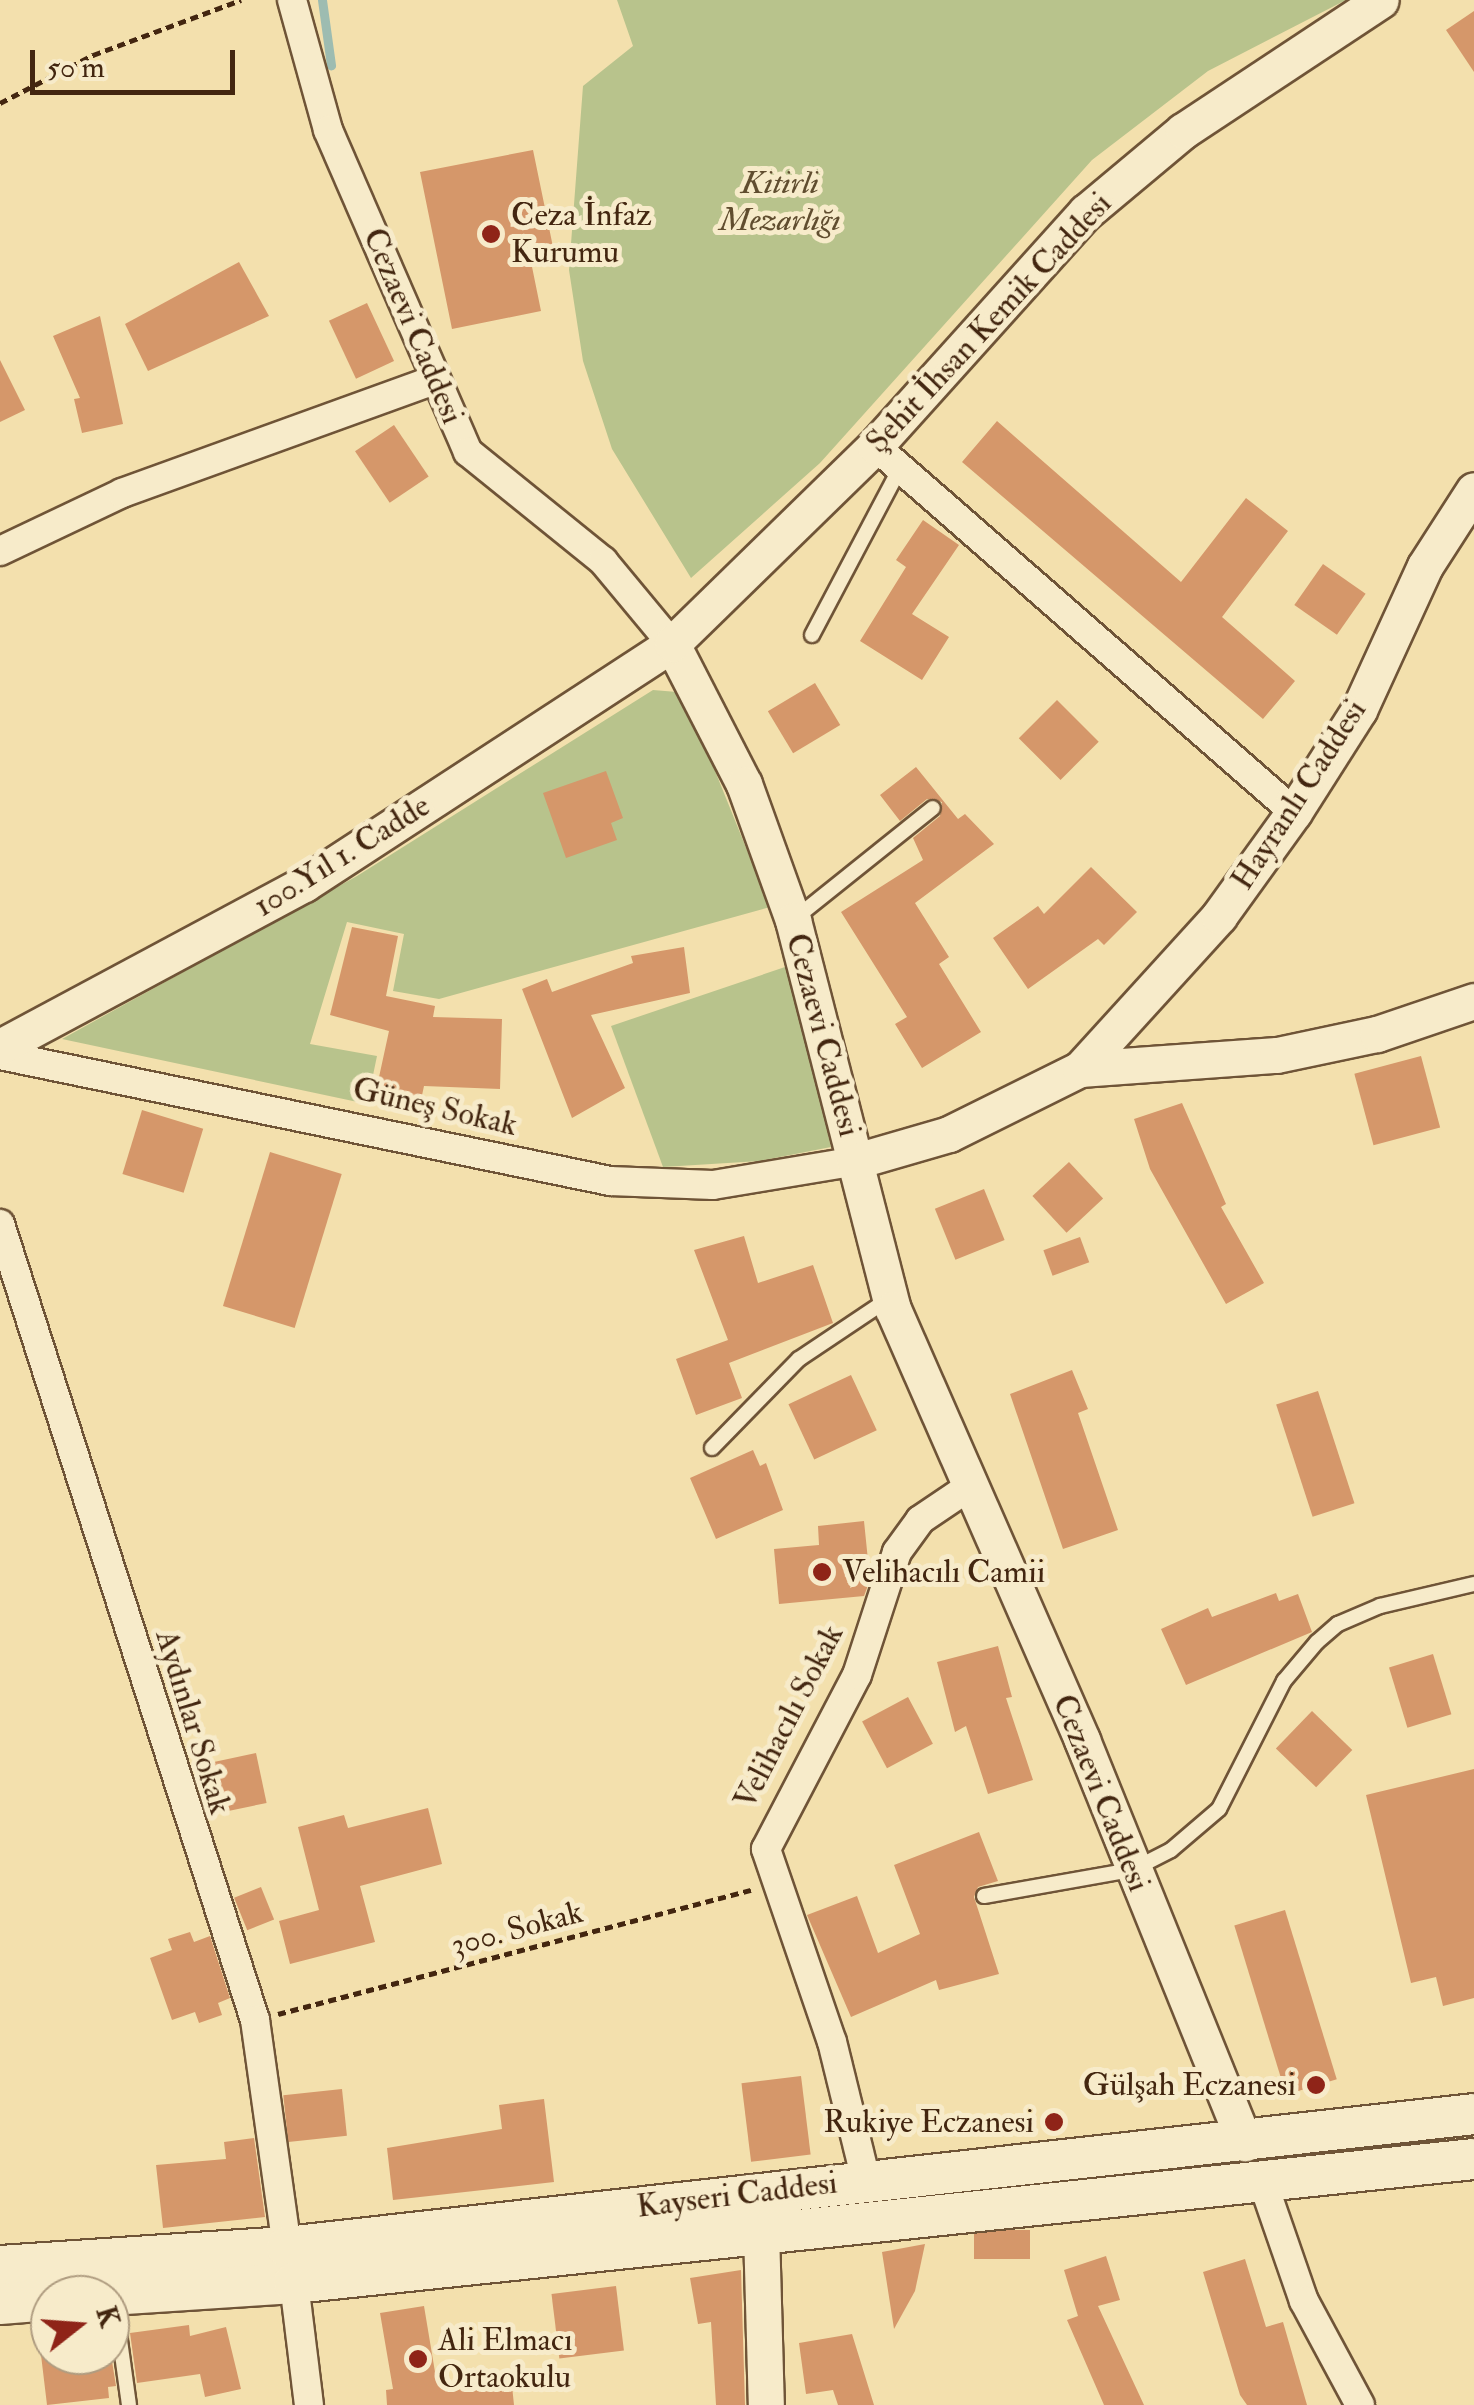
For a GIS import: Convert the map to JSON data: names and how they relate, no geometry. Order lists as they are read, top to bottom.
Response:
{
  "streets": {
    "main road": ["Kayseri Caddesi"],
    "street": [
      "Şehit İhsan Kemik Caddesi",
      "Cezaevi Caddesi",
      "Hayranlı Caddesi",
      "100.Yıl 1. Cadde",
      "Güneş Sokak",
      "Velihacılı Sokak",
      "Aydınlar Sokak"
    ],
    "path": ["300. Sokak"]
  },
  "crossings": [
    ["Şehit İhsan Kemik Caddesi", "Cezaevi Caddesi"],
    ["Şehit İhsan Kemik Caddesi", "100.Yıl 1. Cadde"],
    ["Cezaevi Caddesi", "100.Yıl 1. Cadde"],
    ["Cezaevi Caddesi", "Güneş Sokak"],
    ["Cezaevi Caddesi", "Velihacılı Sokak"],
    ["Cezaevi Caddesi", "Kayseri Caddesi"],
    ["Velihacılı Sokak", "300. Sokak"],
    ["Velihacılı Sokak", "Kayseri Caddesi"],
    ["Aydınlar Sokak", "Kayseri Caddesi"]
  ],
  "parks": ["Kitirli Mezarlığı"],
  "places": [
    "Ceza İnfaz Kurumu",
    "Velihacılı Camii",
    "Gülşah Eczanesi",
    "Rukiye Eczanesi",
    "Ali Elmacı Ortaokulu"
  ],
  "scale_bar": "50 m",
  "north": "right"
}
